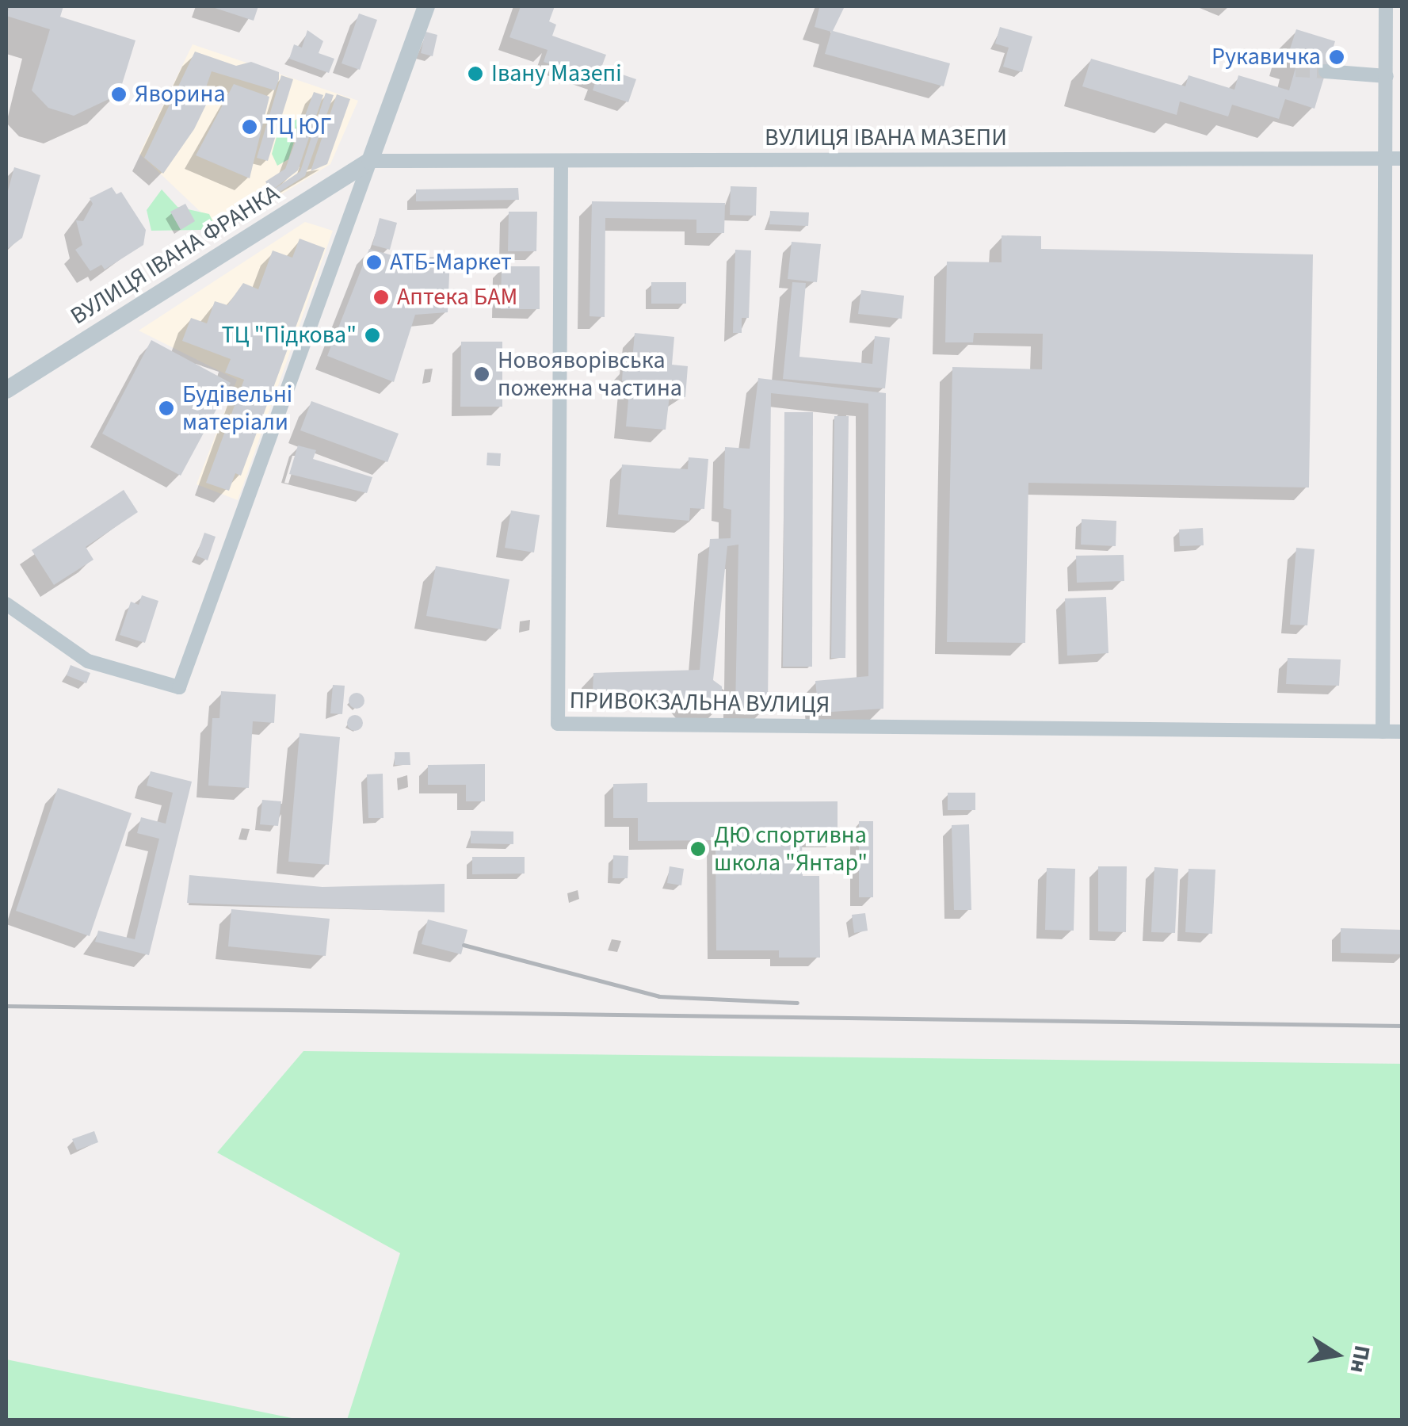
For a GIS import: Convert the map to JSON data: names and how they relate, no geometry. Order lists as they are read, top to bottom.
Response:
{
  "streets": {
    "street": ["ВУЛИЦЯ ІВАНА МАЗЕПИ", "ВУЛИЦЯ ІВАНА ФРАНКА", "ПРИВОКЗАЛЬНА ВУЛИЦЯ"]
  },
  "crossings": [
    ["ВУЛИЦЯ ІВАНА МАЗЕПИ", "ВУЛИЦЯ ІВАНА ФРАНКА"],
    ["ВУЛИЦЯ ІВАНА МАЗЕПИ", "ПРИВОКЗАЛЬНА ВУЛИЦЯ"]
  ],
  "places": [
    "Рукавичка",
    "Івану Мазепі",
    "Яворина",
    "ТЦ ЮГ",
    "АТБ-Маркет",
    "Аптека БАМ",
    "ТЦ \"Підкова\"",
    "Новояворівська пожежна частина",
    "Будівельні матеріали",
    "ДЮ спортивна школа \"Янтар\""
  ],
  "north": "right"
}
